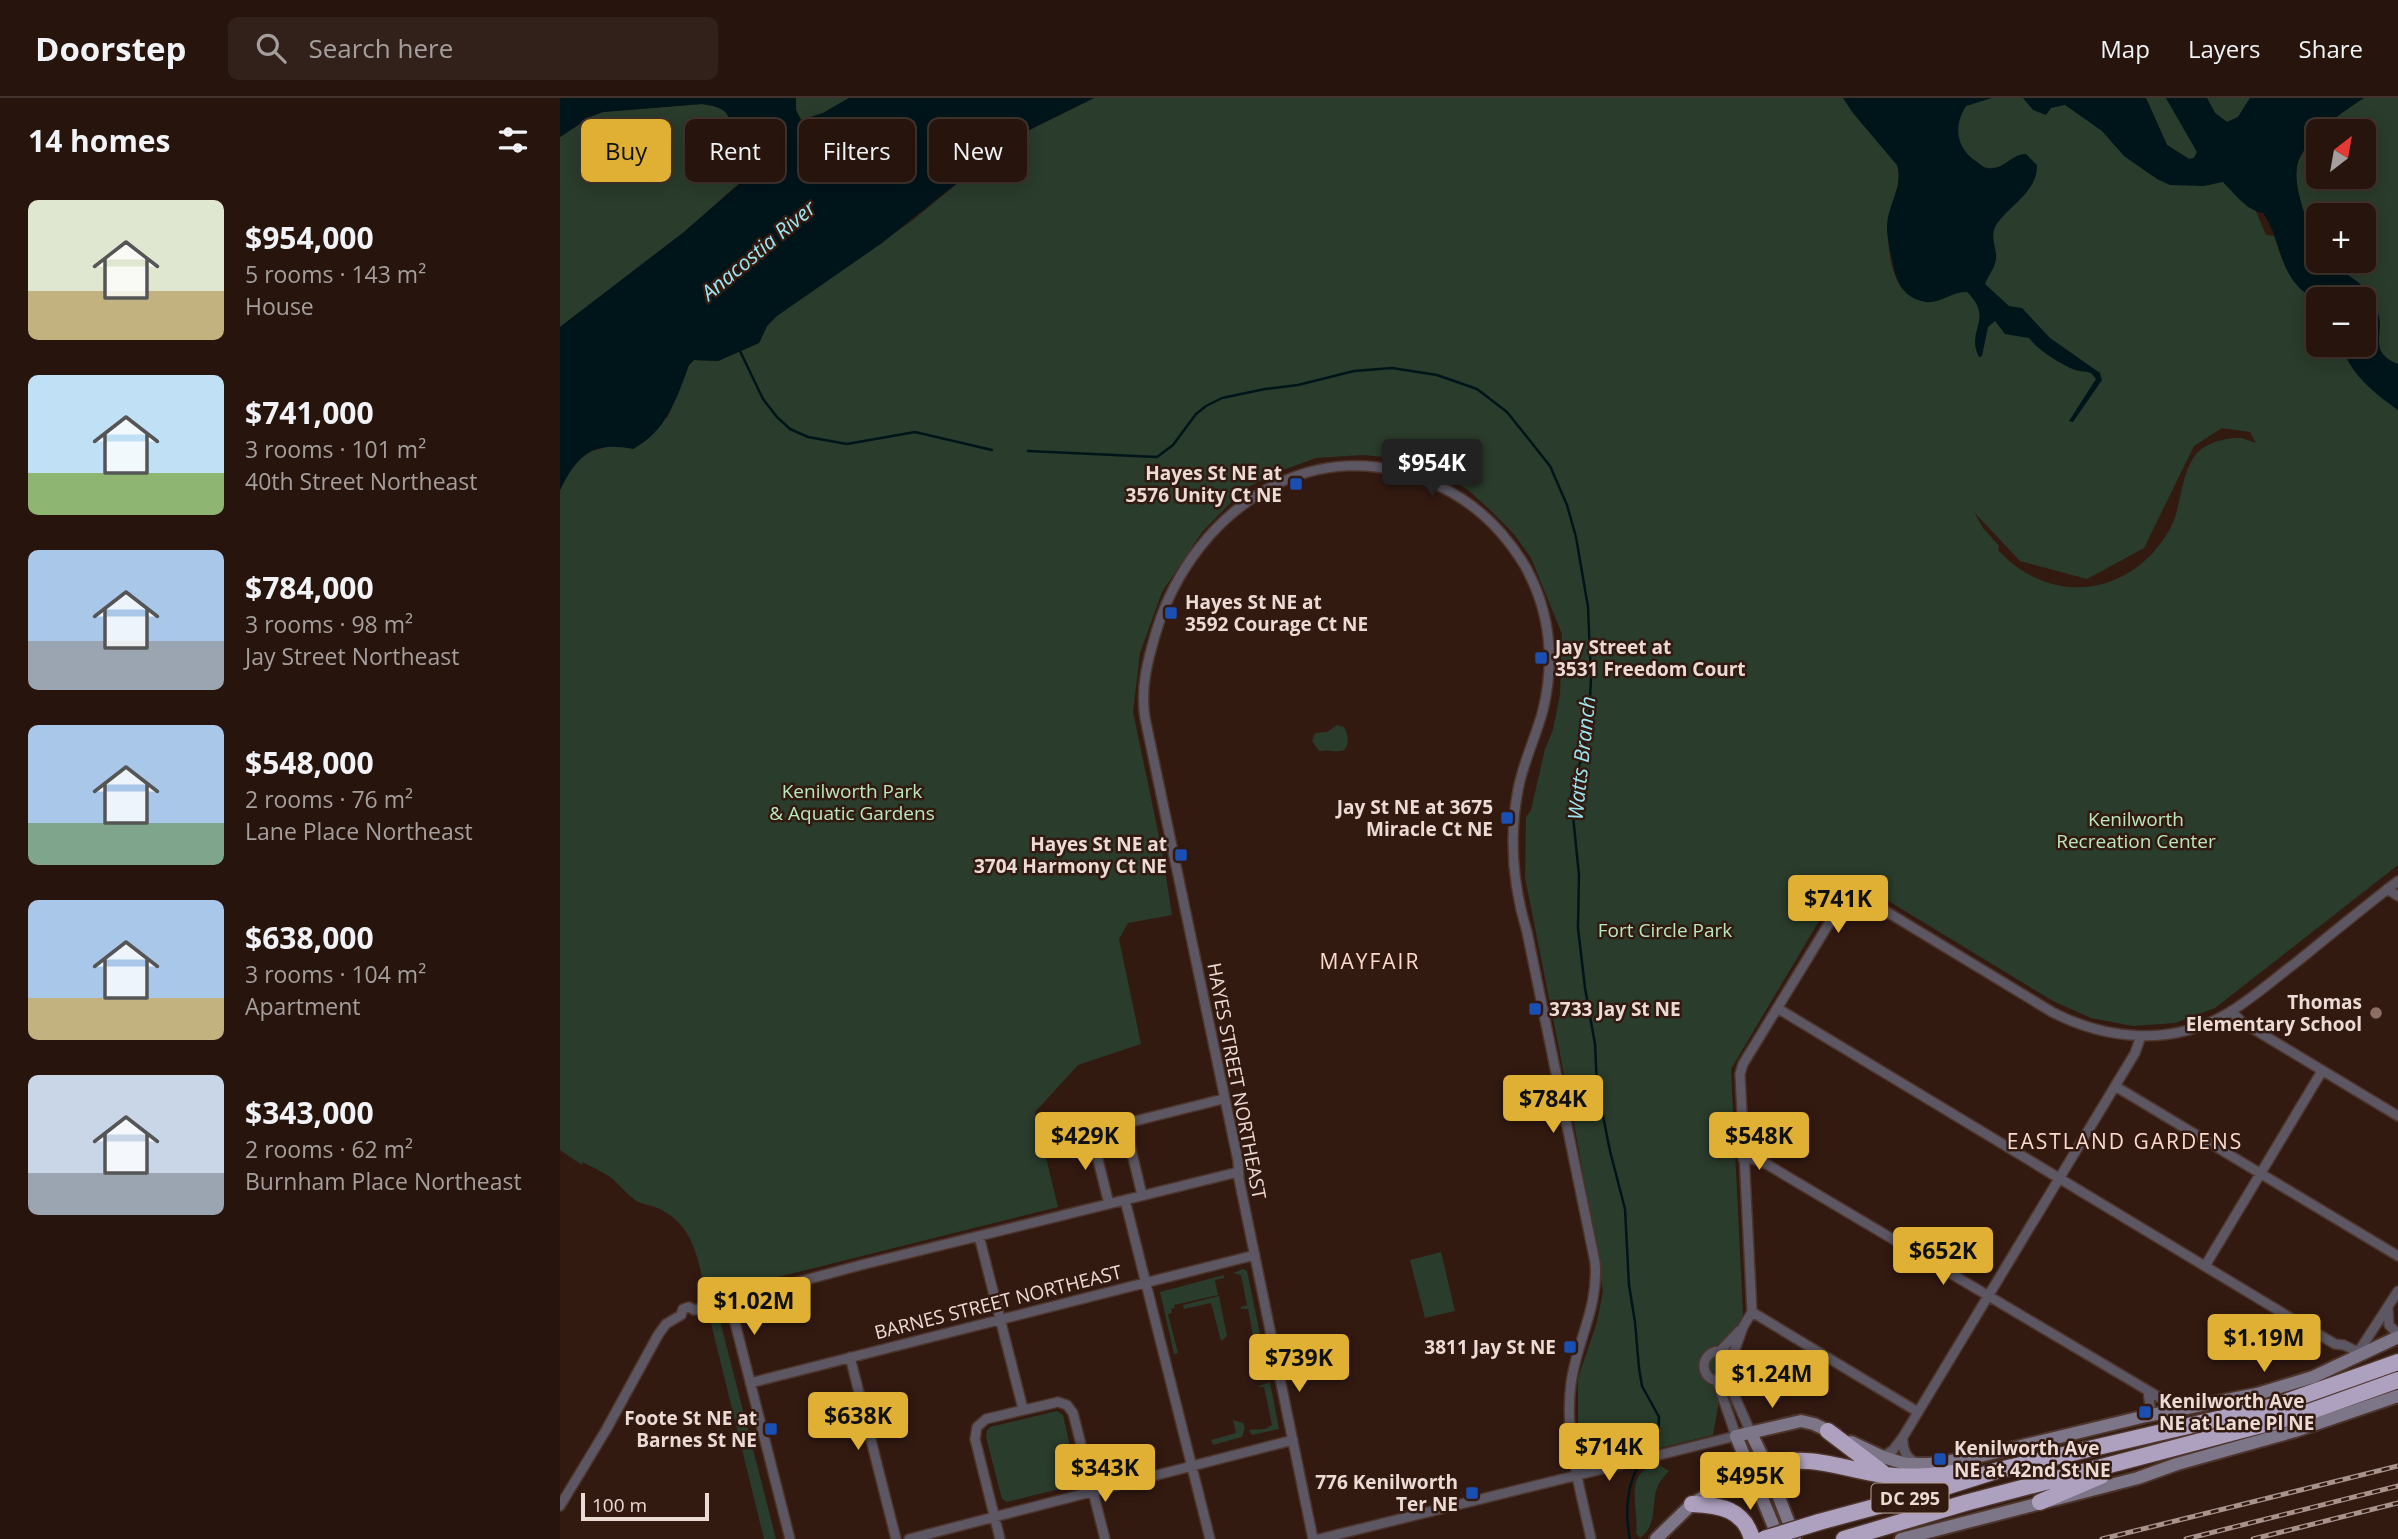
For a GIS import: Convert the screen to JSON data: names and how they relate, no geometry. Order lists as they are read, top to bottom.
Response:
{
  "streets": {
    "highway": ["DC 295"],
    "street": ["HAYES STREET NORTHEAST", "BARNES STREET NORTHEAST"]
  },
  "crossings": [
    ["HAYES STREET NORTHEAST", "BARNES STREET NORTHEAST"]
  ],
  "districts": ["MAYFAIR", "EASTLAND GARDENS"],
  "water": ["Anacostia River", "Watts Branch"],
  "parks": ["Kenilworth Park & Aquatic Gardens", "Kenilworth Recreation Center", "Fort Circle Park"],
  "places": {
    "transit": [
      "Hayes St NE at 3576 Unity Ct NE",
      "Hayes St NE at 3592 Courage Ct NE",
      "Jay Street at 3531 Freedom Court",
      "Jay St NE at 3675 Miracle Ct NE",
      "Hayes St NE at 3704 Harmony Ct NE",
      "3733 Jay St NE",
      "3811 Jay St NE",
      "Kenilworth Ave NE at Lane Pl NE",
      "Foote St NE at Barnes St NE",
      "Kenilworth Ave NE at 42nd St NE",
      "776 Kenilworth Ter NE"
    ],
    "other": ["Thomas Elementary School"]
  },
  "scale_bar": "100 m",
  "north": "top right",
  "page": {
    "header": "Doorstep",
    "search": "Search here",
    "nav": ["Map", "Layers", "Share"],
    "heading": "14 homes",
    "map_buttons": ["+", "−"],
    "chip": [
      "Buy",
      "Rent",
      "Filters",
      "New"
    ],
    "list": [
      {
        "name": "$954,000",
        "note": "5 rooms · 143 m² · House"
      },
      {
        "name": "$741,000",
        "note": "3 rooms · 101 m² · 40th Street Northeast"
      },
      {
        "name": "$784,000",
        "note": "3 rooms · 98 m² · Jay Street Northeast"
      },
      {
        "name": "$548,000",
        "note": "2 rooms · 76 m² · Lane Place Northeast"
      },
      {
        "name": "$638,000",
        "note": "3 rooms · 104 m² · Apartment"
      },
      {
        "name": "$343,000",
        "note": "2 rooms · 62 m² · Burnham Place Northeast"
      }
    ],
    "price": [
      "$954K",
      "$741K",
      "$784K",
      "$429K",
      "$548K",
      "$652K",
      "$1.02M",
      "$1.19M",
      "$739K",
      "$1.24M",
      "$638K",
      "$714K",
      "$343K",
      "$495K"
    ],
    "scale": "100 m"
  }
}
